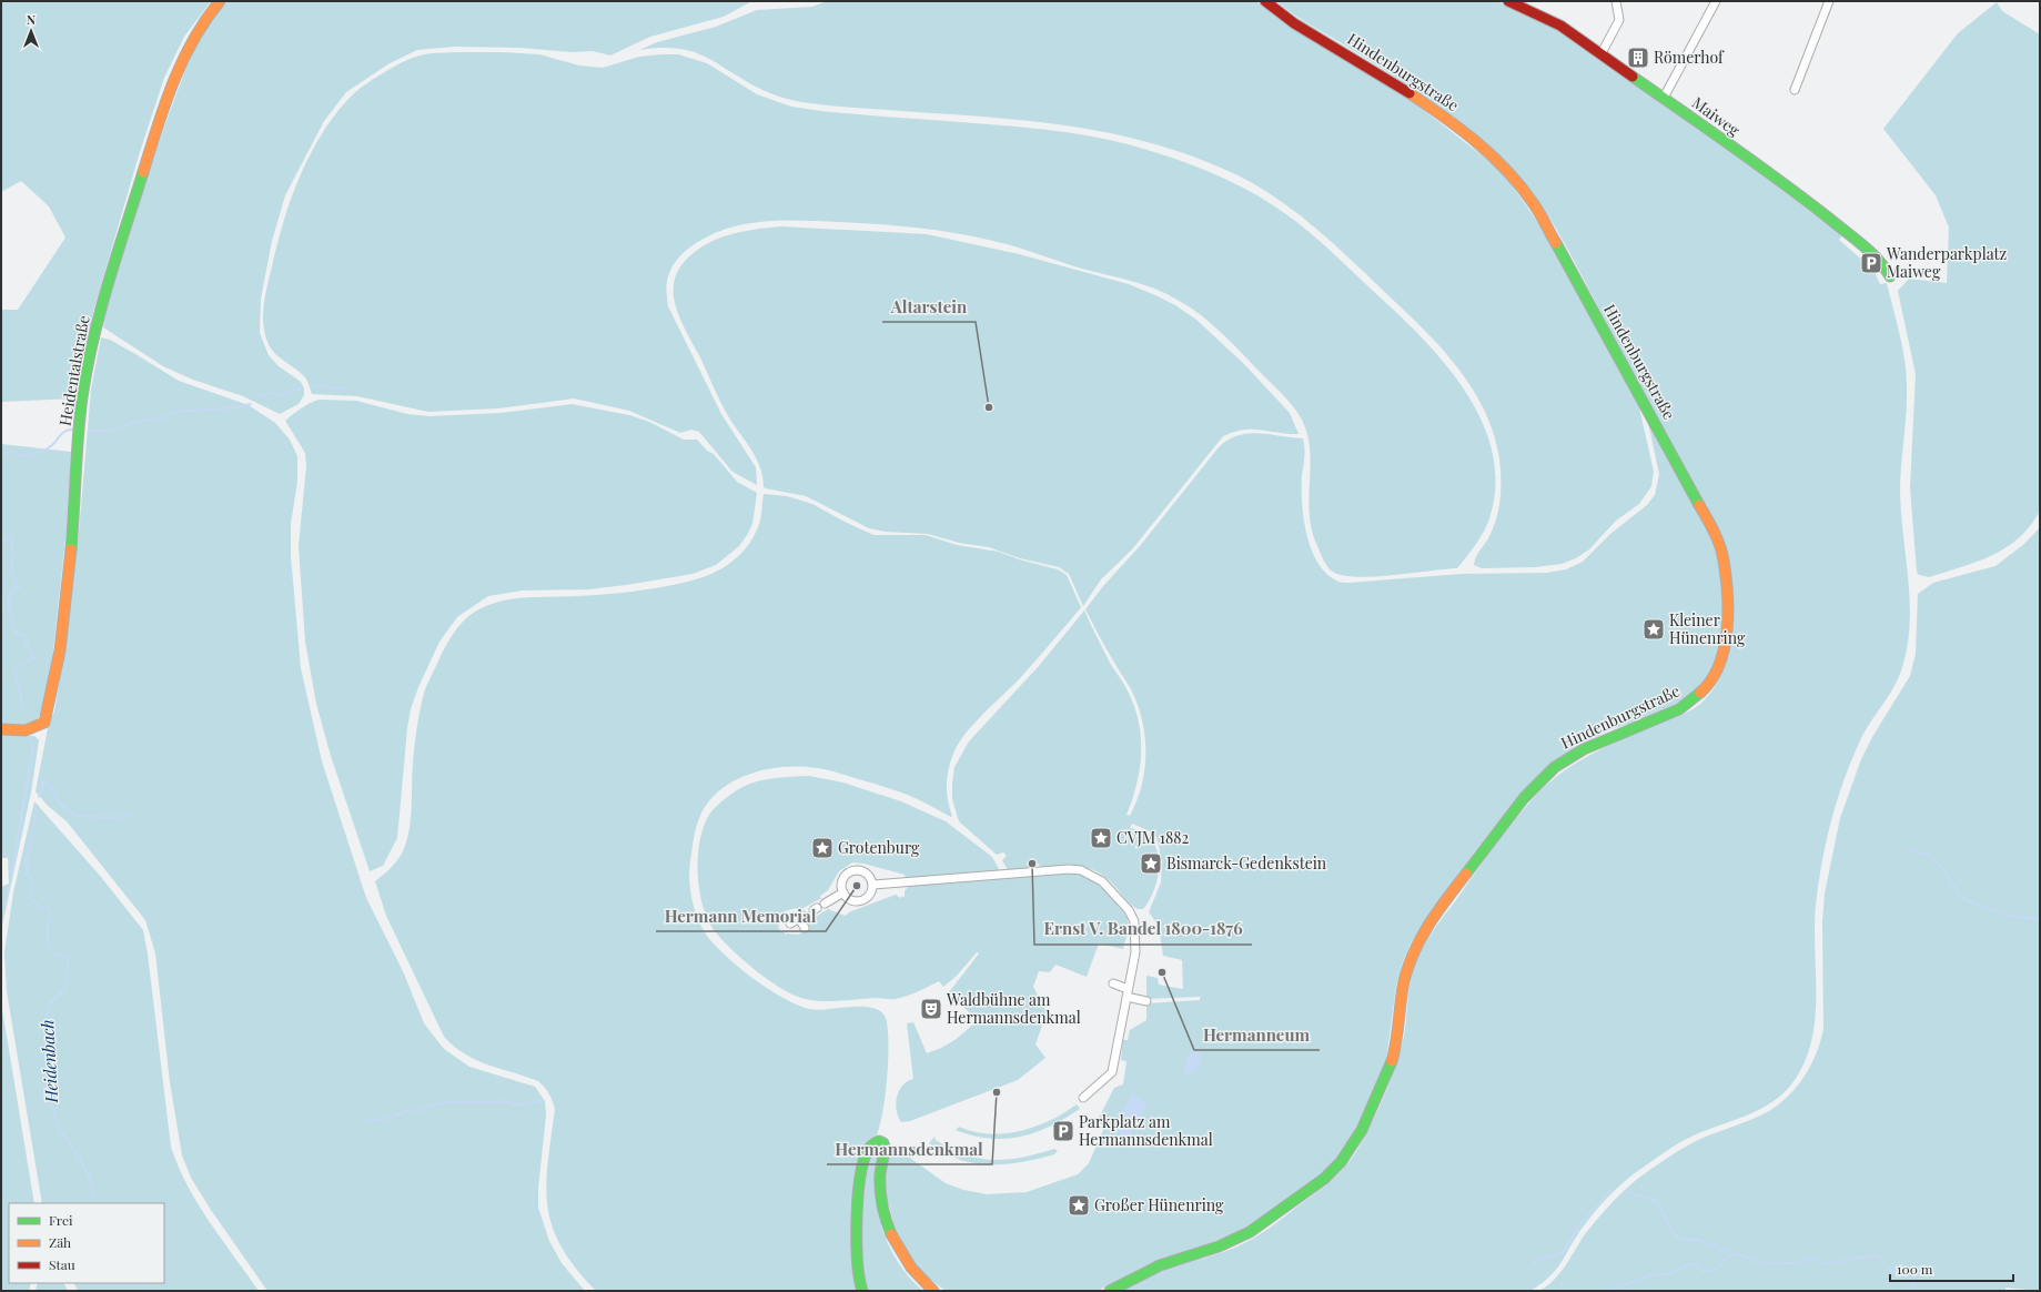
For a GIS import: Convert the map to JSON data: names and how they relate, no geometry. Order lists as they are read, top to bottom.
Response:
{
  "streets": {
    "main road": ["Hindenburgstraße", "Maiweg", "Heidentalstraße"]
  },
  "water": ["Heidenbach"],
  "places": {
    "building": ["Römerhof"],
    "parking": ["Wanderparkplatz Maiweg", "Parkplatz am Hermannsdenkmal"],
    "other": [
      "Altarstein",
      "Ernst V. Bandel 1800-1876",
      "Hermann Memorial",
      "Hermanneum",
      "Hermannsdenkmal"
    ],
    "place": [
      "Kleiner Hünenring",
      "CVJM 1882",
      "Grotenburg",
      "Bismarck-Gedenkstein",
      "Großer Hünenring"
    ],
    "theatre": ["Waldbühne am Hermannsdenkmal"]
  },
  "legend": ["Frei", "Zäh", "Stau"],
  "scale_bar": "100 m",
  "north": "top"
}
